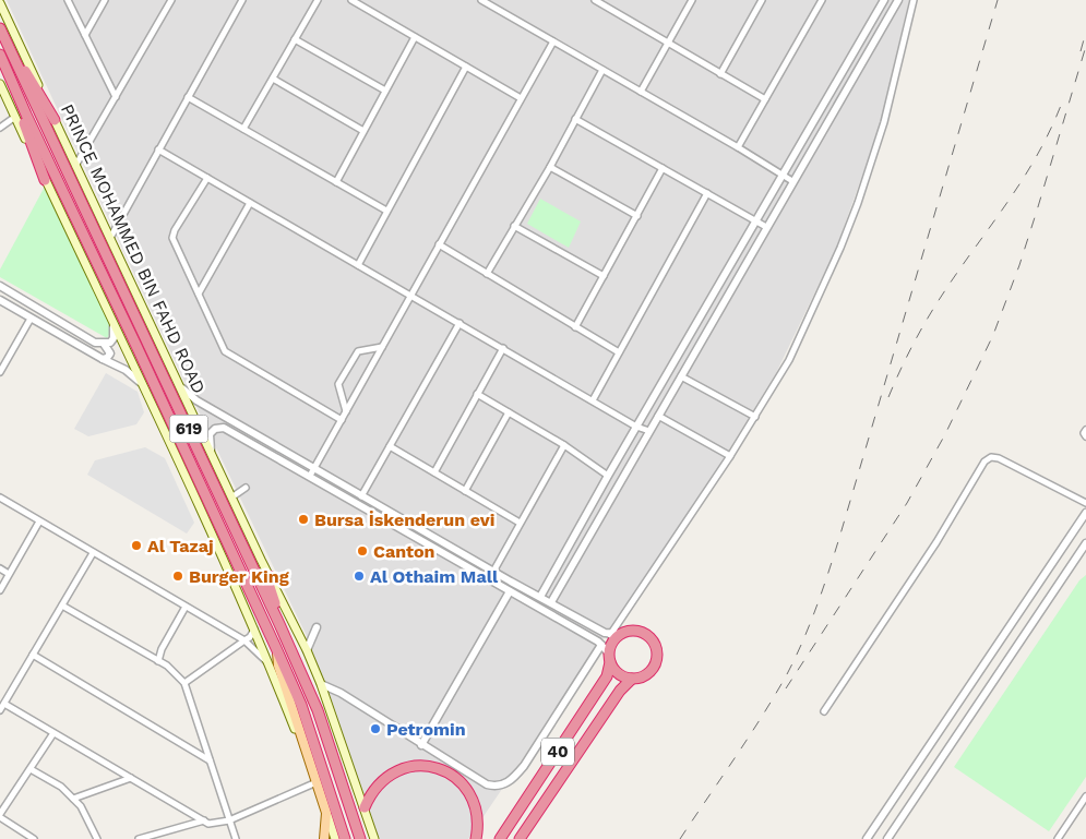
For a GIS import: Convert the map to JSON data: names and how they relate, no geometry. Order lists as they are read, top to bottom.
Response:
{
  "streets": {
    "highway": ["PRINCE MOHAMMED BIN FAHD ROAD", "619", "40"]
  },
  "places": [
    "Bursa İskenderun evi",
    "Al Tazaj",
    "Canton",
    "Burger King",
    "Al Othaim Mall",
    "Petromin"
  ]
}
